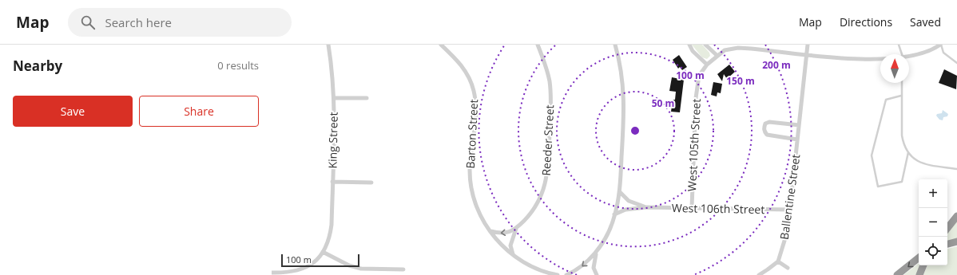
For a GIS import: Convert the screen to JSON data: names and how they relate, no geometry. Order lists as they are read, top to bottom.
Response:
{
  "streets": {
    "street": [
      "Barton Street",
      "King Street",
      "Reeder Street",
      "West 105th Street",
      "Ballentine Street",
      "West 106th Street"
    ]
  },
  "crossings": [
    ["Barton Street", "Reeder Street"],
    ["West 105th Street", "Ballentine Street"],
    ["West 105th Street", "West 106th Street"],
    ["Ballentine Street", "West 106th Street"]
  ],
  "scale_bar": "100 m",
  "north": "top",
  "page": {
    "header": "Map",
    "search": "Search here",
    "nav": ["Map", "Directions", "Saved"],
    "heading": ["Nearby", "0 results"],
    "buttons": ["Save", "Share"],
    "map_buttons": ["+", "−"],
    "scale": "100 m"
  },
  "rings": [
    "200 m",
    "100 m",
    "150 m",
    "50 m"
  ]
}
